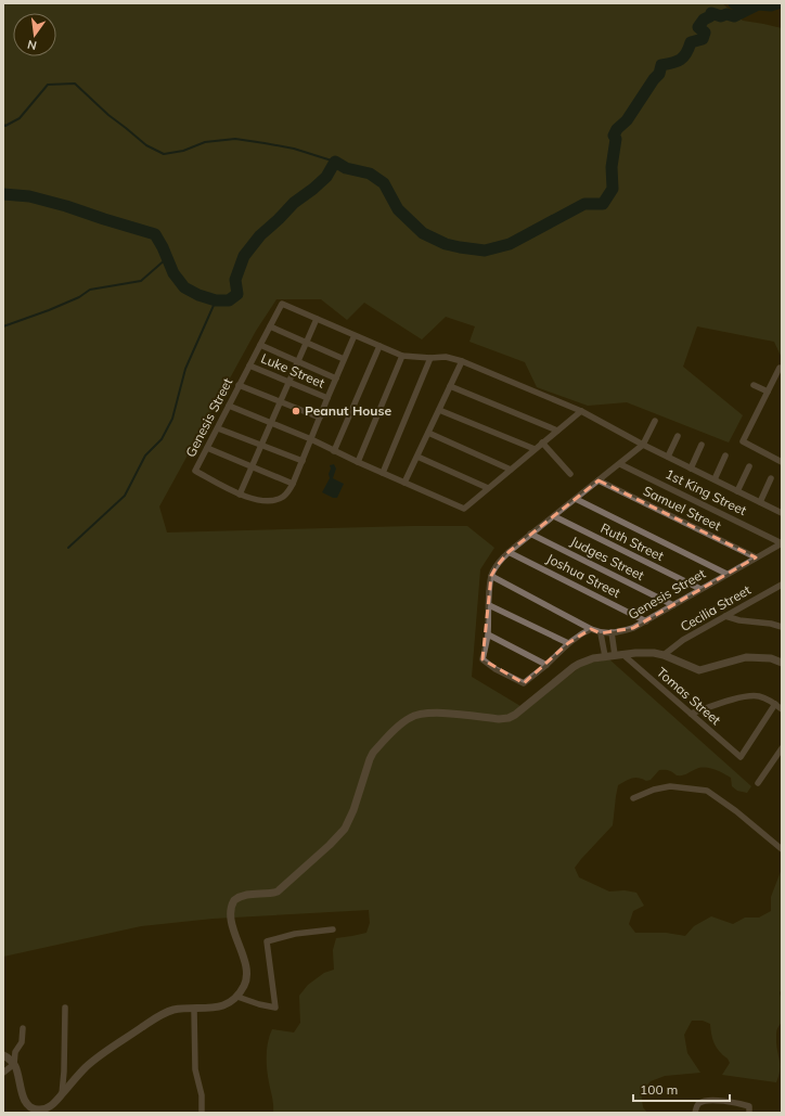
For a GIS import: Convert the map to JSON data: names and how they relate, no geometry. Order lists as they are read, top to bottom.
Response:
{
  "streets": {
    "street": [
      "Luke Street",
      "Genesis Street",
      "1st King Street",
      "Samuel Street",
      "Ruth Street",
      "Judges Street",
      "Joshua Street",
      "Cecilia Street",
      "Tomas Street"
    ]
  },
  "crossings": [
    ["Luke Street", "Genesis Street"],
    ["Genesis Street", "1st King Street"],
    ["Genesis Street", "Samuel Street"],
    ["Genesis Street", "Ruth Street"],
    ["Genesis Street", "Judges Street"],
    ["Genesis Street", "Joshua Street"]
  ],
  "places": ["Peanut House"],
  "scale_bar": "100 m",
  "north": "bottom"
}
